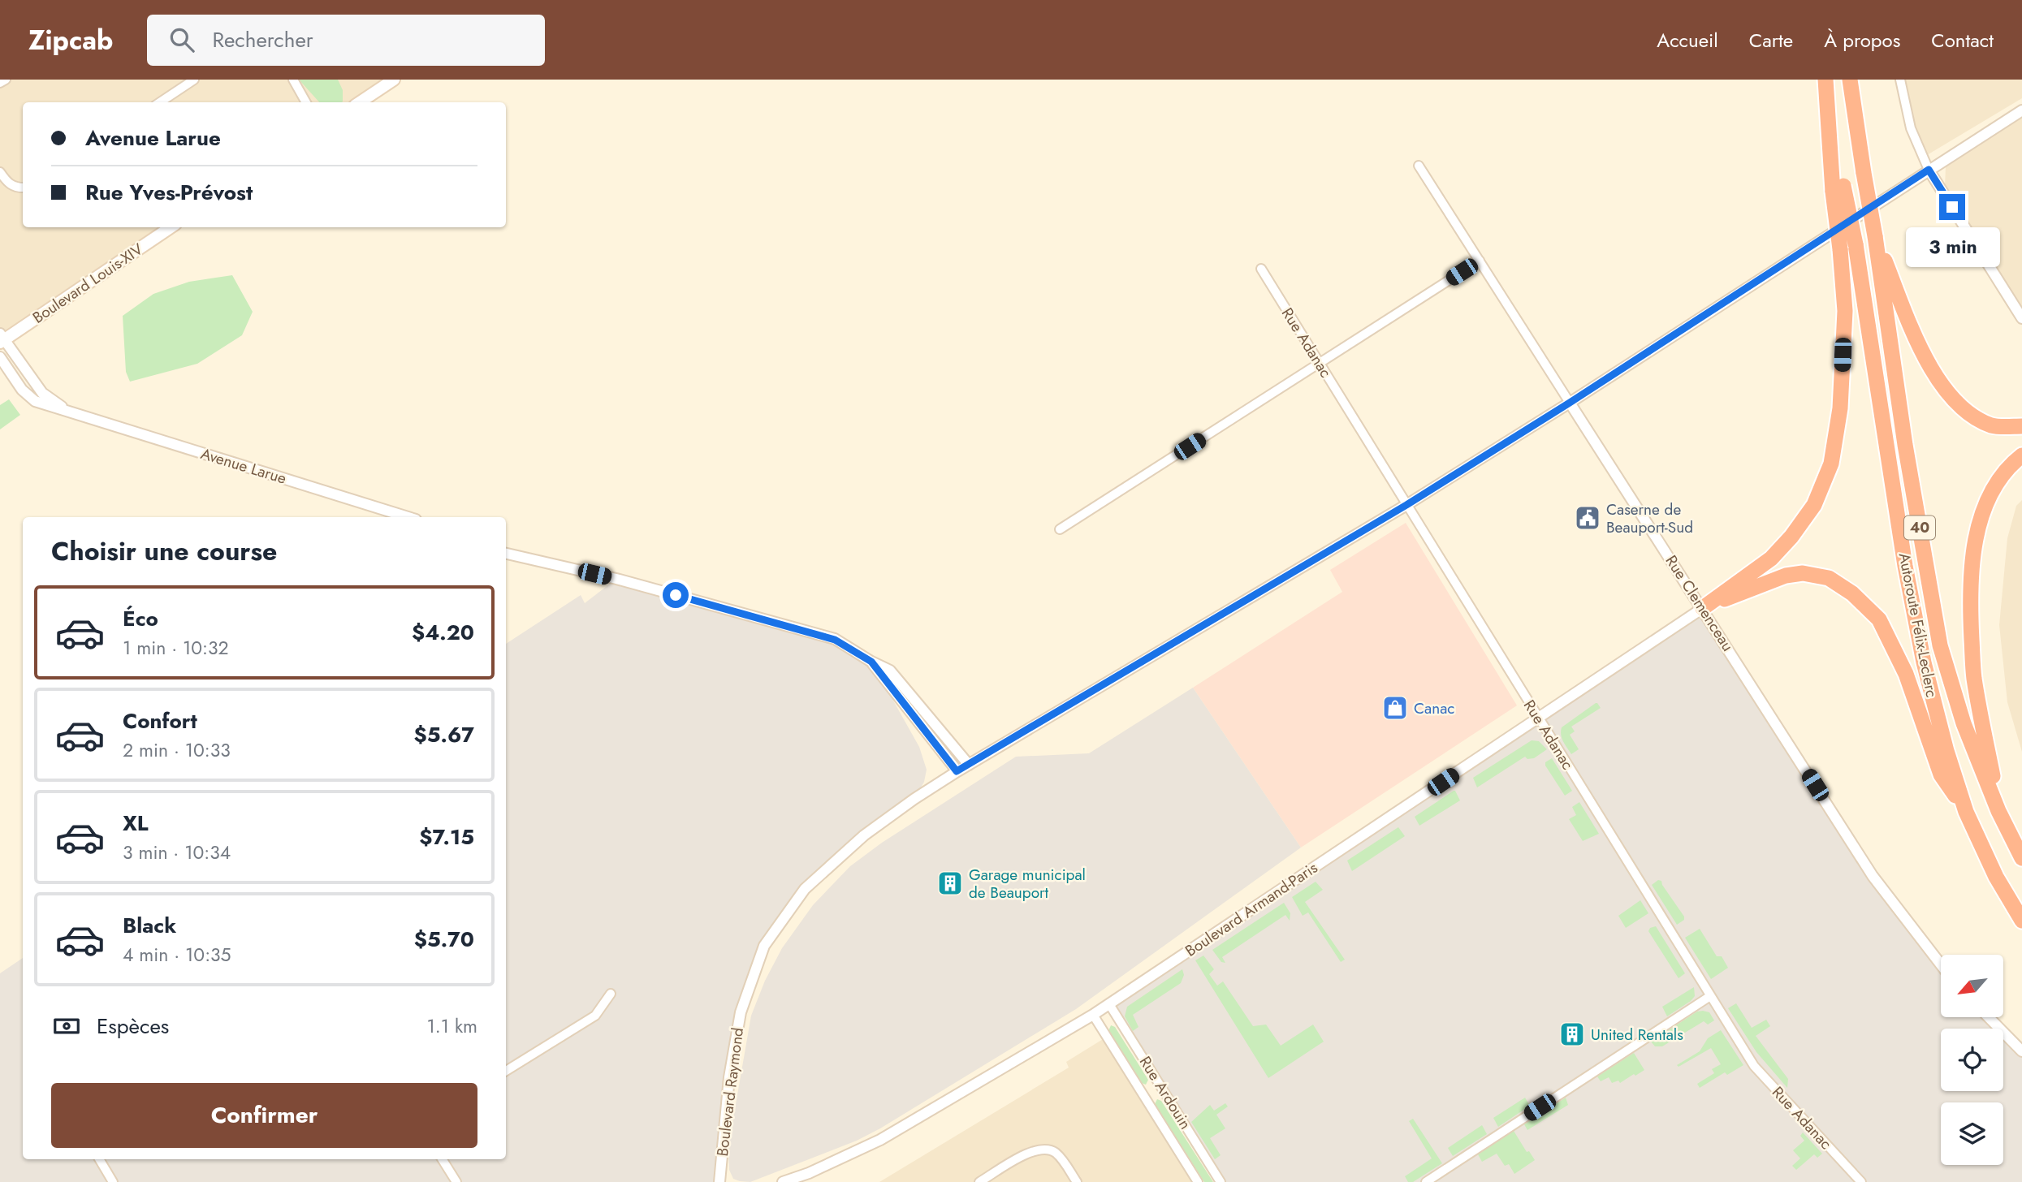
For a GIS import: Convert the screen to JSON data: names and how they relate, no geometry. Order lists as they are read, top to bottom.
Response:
{
  "streets": {
    "highway": ["40", "Autoroute Félix-Leclerc"],
    "main road": ["Boulevard Louis-XIV"],
    "street": [
      "Rue Adanac",
      "Avenue Larue",
      "Rue Clemenceau",
      "Boulevard Armand-Paris",
      "Boulevard Raymond",
      "Rue Ardouin"
    ]
  },
  "crossings": [
    ["Boulevard Louis-XIV", "Avenue Larue"],
    ["Rue Adanac", "Boulevard Armand-Paris"],
    ["Rue Adanac", "Boulevard Raymond"],
    ["Rue Clemenceau", "Boulevard Armand-Paris"],
    ["Rue Clemenceau", "Boulevard Raymond"],
    ["Boulevard Armand-Paris", "Rue Ardouin"]
  ],
  "places": {
    "public building": ["Caserne de Beauport-Sud"],
    "shop": ["Canac"],
    "building": ["Garage municipal de Beauport", "United Rentals"]
  },
  "north": "bottom left",
  "page": {
    "header": "Zipcab",
    "search": "Rechercher",
    "nav": [
      "Accueil",
      "Carte",
      "À propos",
      "Contact"
    ],
    "banner": ["Avenue Larue", "Rue Yves-Prévost"],
    "bubble": "3 min",
    "heading": "Choisir une course",
    "list": [
      {
        "name": "Éco",
        "note": "1 min · 10:32",
        "value": "$4.20"
      },
      {
        "name": "Confort",
        "note": "2 min · 10:33",
        "value": "$5.67"
      },
      {
        "name": "XL",
        "note": "3 min · 10:34",
        "value": "$7.15"
      },
      {
        "name": "Black",
        "note": "4 min · 10:35",
        "value": "$5.70"
      }
    ],
    "pay": ["Espèces", "1.1 km"],
    "buttons": "Confirmer"
  }
}
